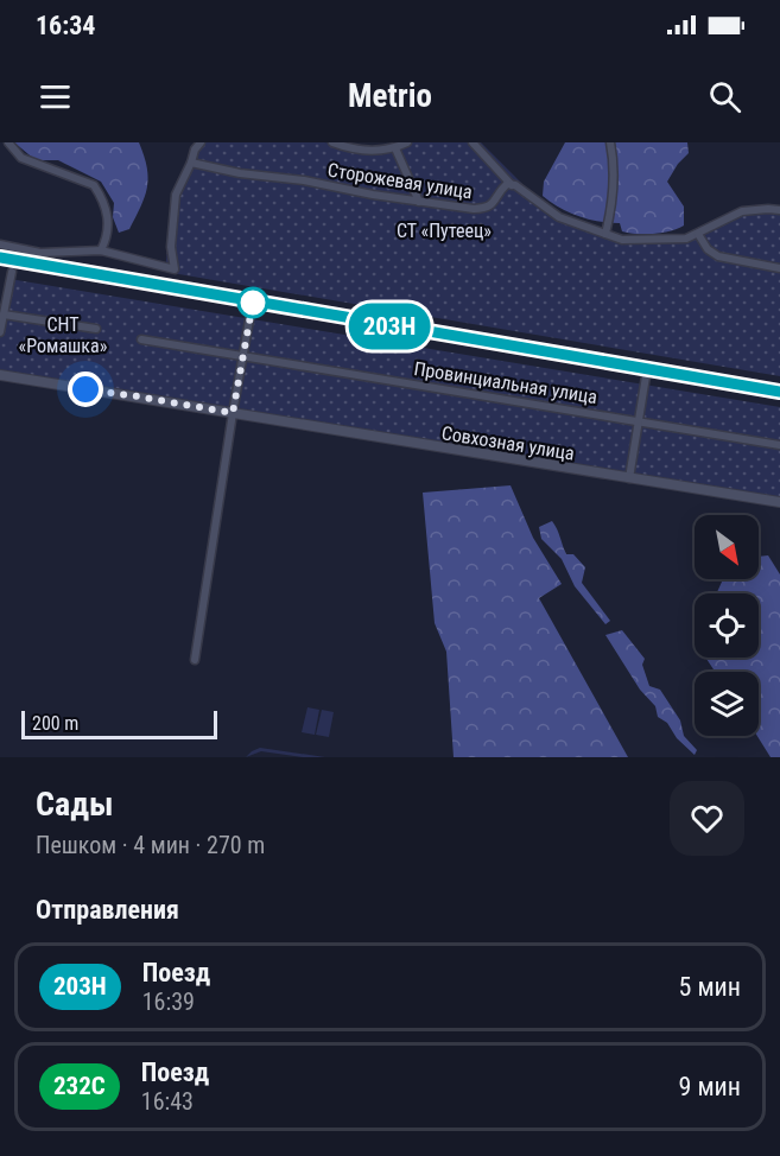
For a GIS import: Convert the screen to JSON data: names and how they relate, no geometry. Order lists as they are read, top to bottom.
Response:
{
  "streets": {
    "street": ["Сторожевая улица", "Провинциальная улица", "Совхозная улица"]
  },
  "parks": ["СТ «Путеец»", "СНТ «Ромашка»"],
  "scale_bar": "200 m",
  "north": "bottom right",
  "page": {
    "status": "16:34",
    "header": "Metrio",
    "on_map": "203Н",
    "scale": "200 m",
    "heading": [
      ["Сады", "Пешком · 4 мин · 270 m"],
      "Отправления"
    ],
    "list": [
      {
        "mark": "203Н",
        "name": "Поезд",
        "note": "16:39",
        "value": "5 мин"
      },
      {
        "mark": "232C",
        "name": "Поезд",
        "note": "16:43",
        "value": "9 мин"
      }
    ]
  }
}
